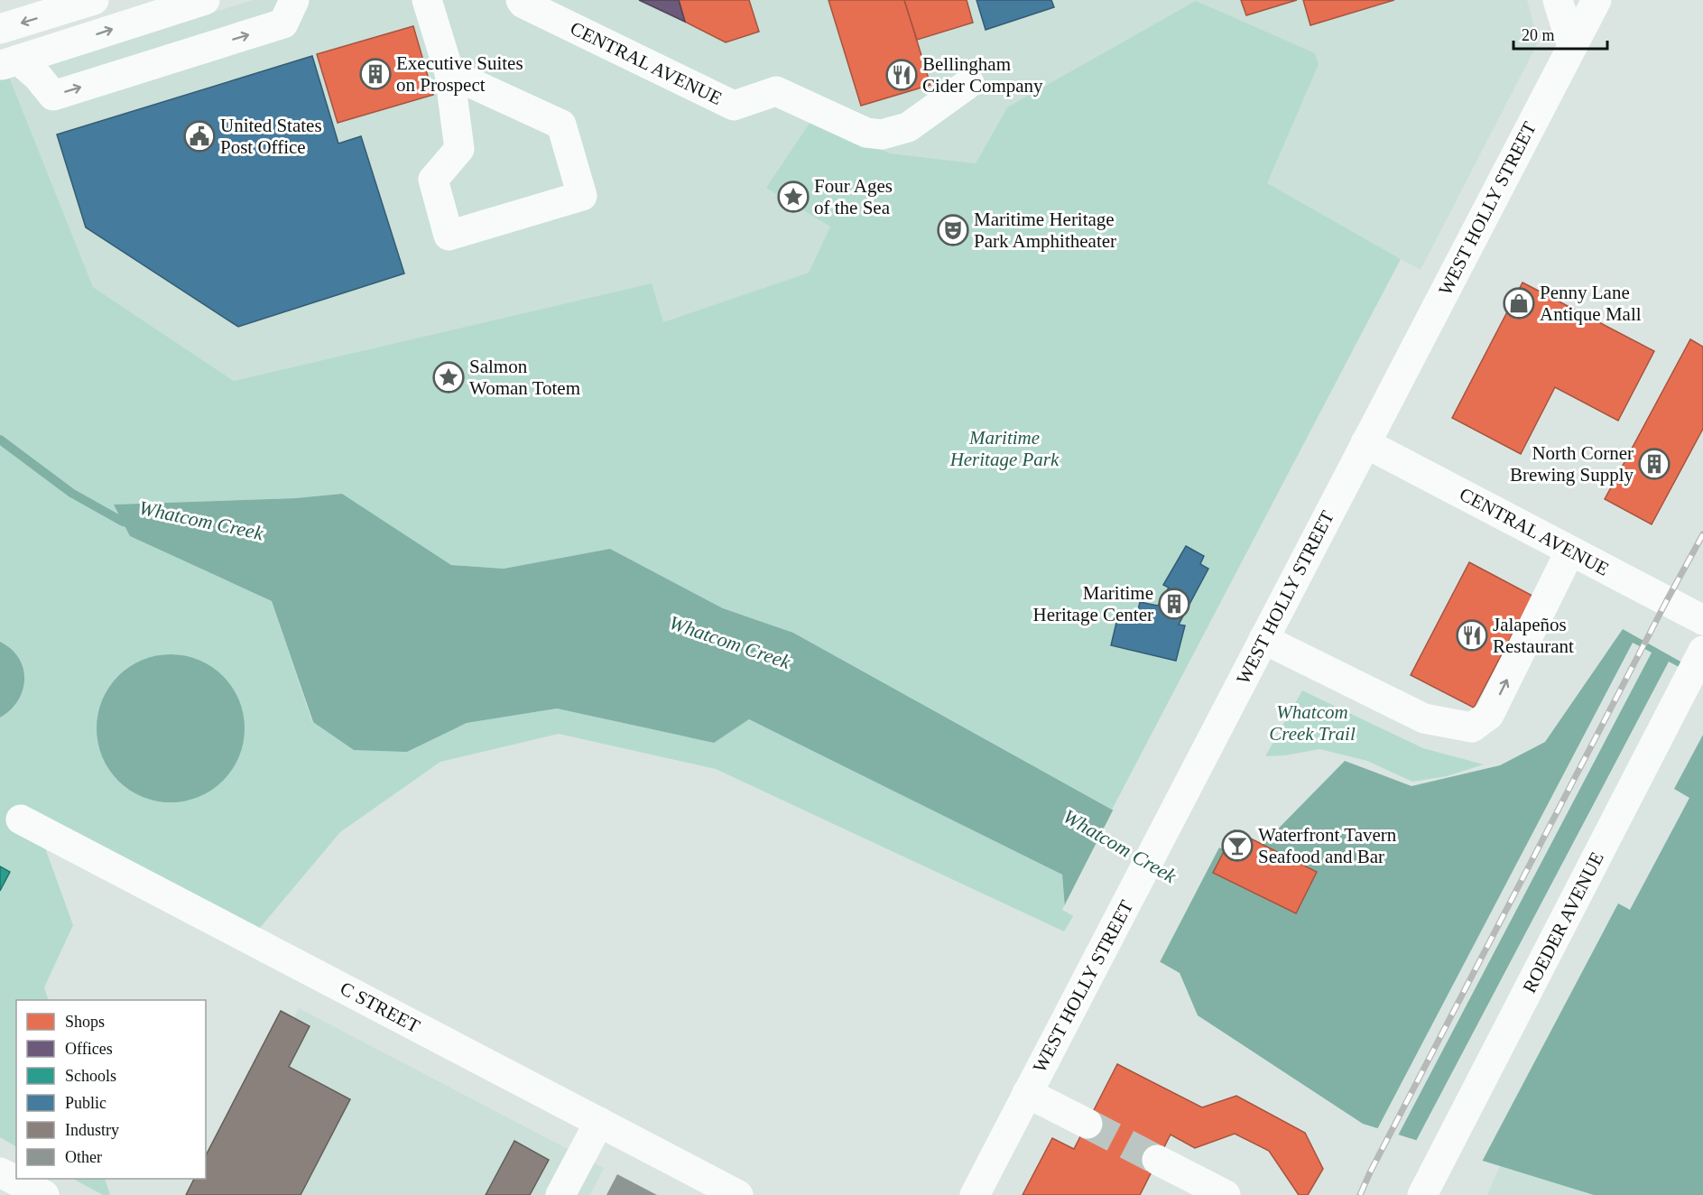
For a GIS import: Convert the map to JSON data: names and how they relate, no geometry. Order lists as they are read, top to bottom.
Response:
{
  "streets": {
    "street": [
      "CENTRAL AVENUE",
      "WEST HOLLY STREET",
      "ROEDER AVENUE",
      "C STREET"
    ]
  },
  "crossings": [
    ["CENTRAL AVENUE", "WEST HOLLY STREET"]
  ],
  "water": ["Whatcom Creek"],
  "parks": ["Maritime Heritage Park", "Whatcom Creek Trail"],
  "places": {
    "building": ["Executive Suites on Prospect", "North Corner Brewing Supply", "Maritime Heritage Center"],
    "restaurant": ["Bellingham Cider Company", "Jalapeños Restaurant"],
    "public building": ["United States Post Office"],
    "place": ["Four Ages of the Sea", "Salmon Woman Totem"],
    "theatre": ["Maritime Heritage Park Amphitheater"],
    "shop": ["Penny Lane Antique Mall"],
    "bar": ["Waterfront Tavern Seafood and Bar"]
  },
  "legend": [
    "Shops",
    "Offices",
    "Schools",
    "Public",
    "Industry",
    "Other"
  ],
  "scale_bar": "20 m"
}
